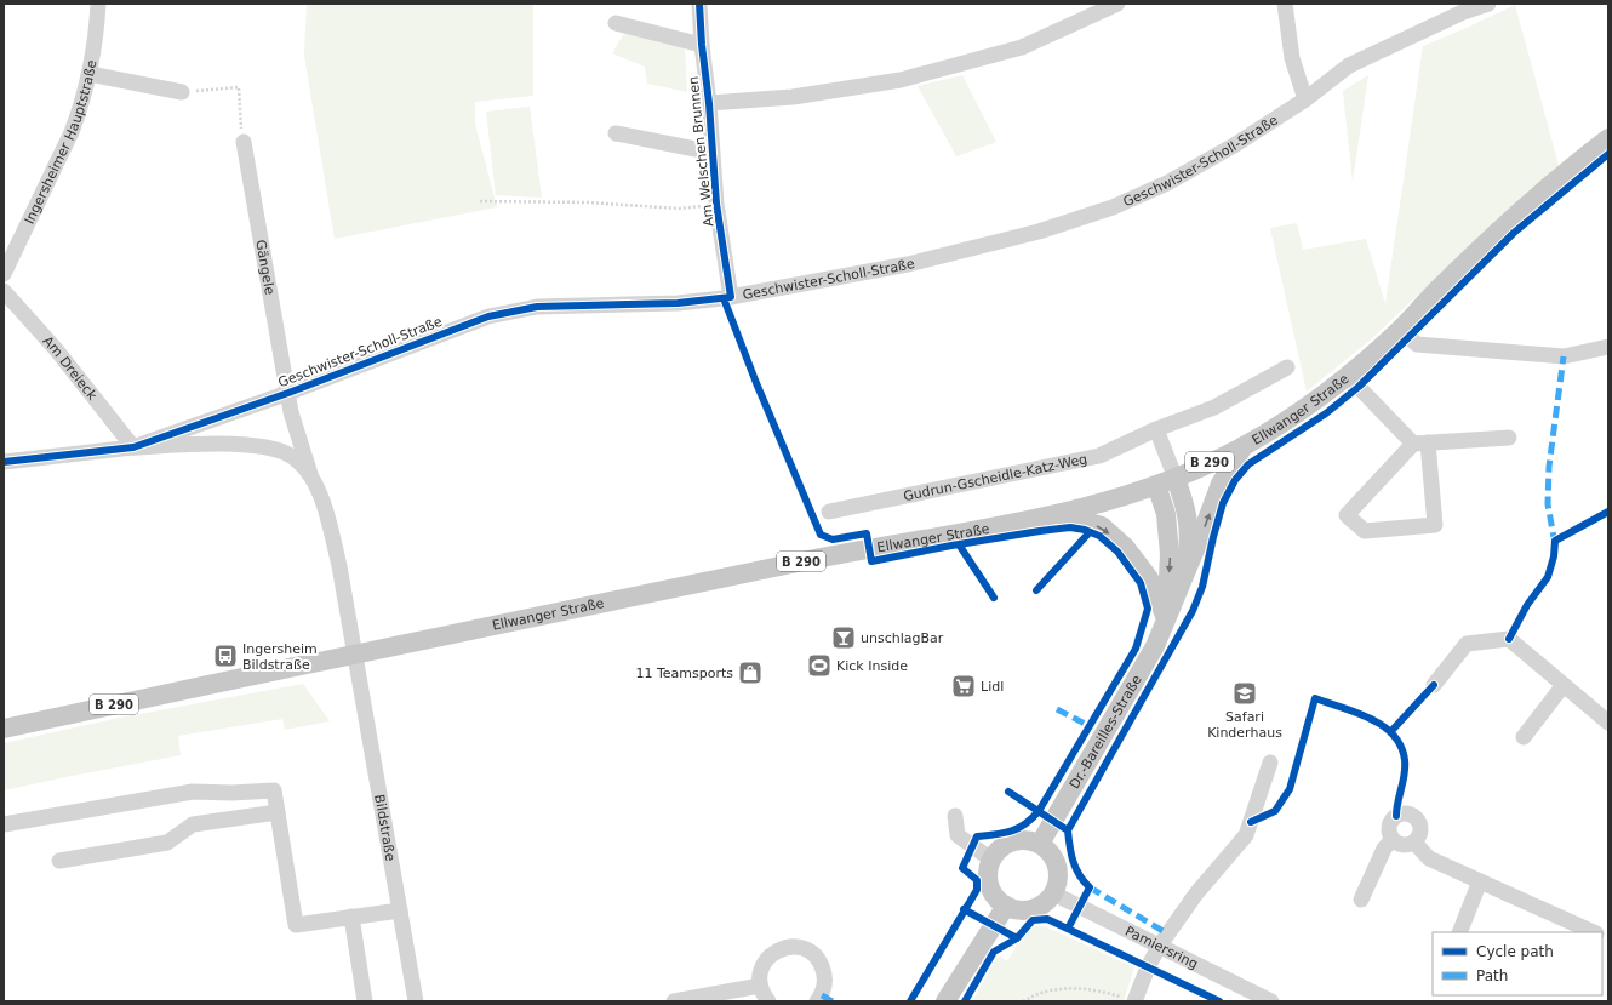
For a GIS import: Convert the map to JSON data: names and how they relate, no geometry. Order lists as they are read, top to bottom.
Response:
{
  "streets": {
    "main road": ["Ellwanger Straße", "B 290", "Dr.-Bareilles-Straße"],
    "street": [
      "Ingersheimer Hauptstraße",
      "Am Welschen Brunnen",
      "Geschwister-Scholl-Straße",
      "Gängele",
      "Am Dreieck",
      "Gudrun-Gscheidle-Katz-Weg",
      "Bildstraße",
      "Pamiersring"
    ]
  },
  "crossings": [
    ["Am Welschen Brunnen", "Geschwister-Scholl-Straße"],
    ["Geschwister-Scholl-Straße", "Gängele"],
    ["Geschwister-Scholl-Straße", "Am Dreieck"],
    ["Geschwister-Scholl-Straße", "Ellwanger Straße"],
    ["Geschwister-Scholl-Straße", "Bildstraße"],
    ["Ellwanger Straße", "Dr.-Bareilles-Straße"],
    ["Ellwanger Straße", "Bildstraße"],
    ["Dr.-Bareilles-Straße", "Pamiersring"]
  ],
  "places": {
    "bar": ["unschlagBar"],
    "bus stop": ["Ingersheim Bildstraße"],
    "sports": ["Kick Inside"],
    "shop": ["11 Teamsports"],
    "supermarket": ["Lidl"],
    "school or university": ["Safari Kinderhaus"]
  },
  "legend": ["Cycle path", "Path"]
}
